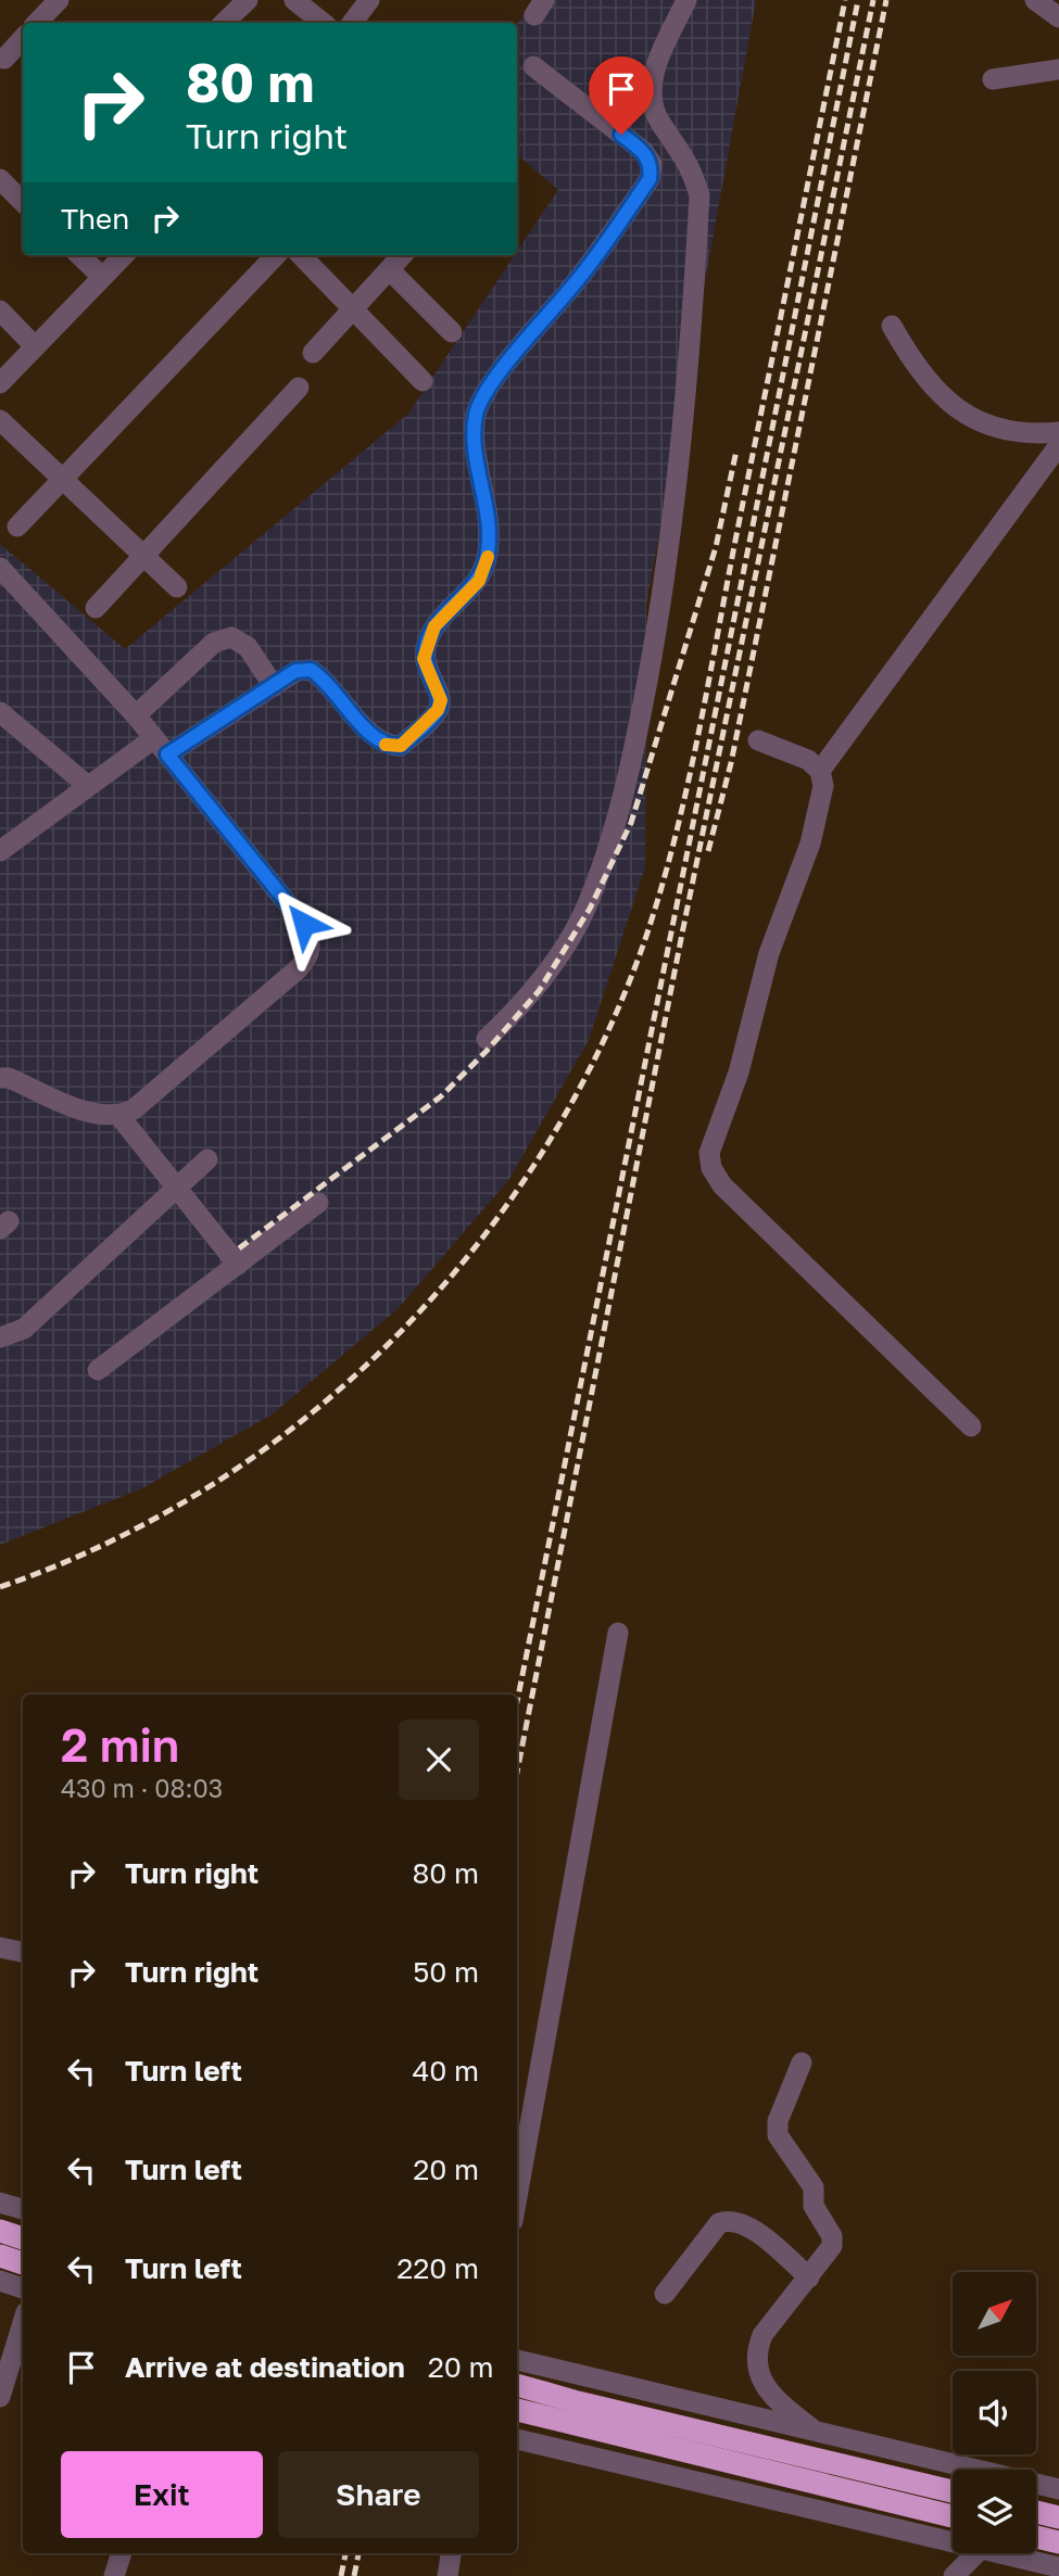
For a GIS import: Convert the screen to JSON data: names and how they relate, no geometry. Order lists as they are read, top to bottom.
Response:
{
  "north": "top right",
  "page": {
    "turn": ["80 m", "Turn right"],
    "then": "Then",
    "heading": ["2 min", "430 m · 08:03"],
    "list": [
      {
        "name": "Turn right",
        "value": "80 m"
      },
      {
        "name": "Turn right",
        "value": "50 m"
      },
      {
        "name": "Turn left",
        "value": "40 m"
      },
      {
        "name": "Turn left",
        "value": "20 m"
      },
      {
        "name": "Turn left",
        "value": "220 m"
      },
      {
        "name": "Arrive at destination",
        "value": "20 m"
      }
    ],
    "buttons": ["Exit", "Share"]
  }
}
